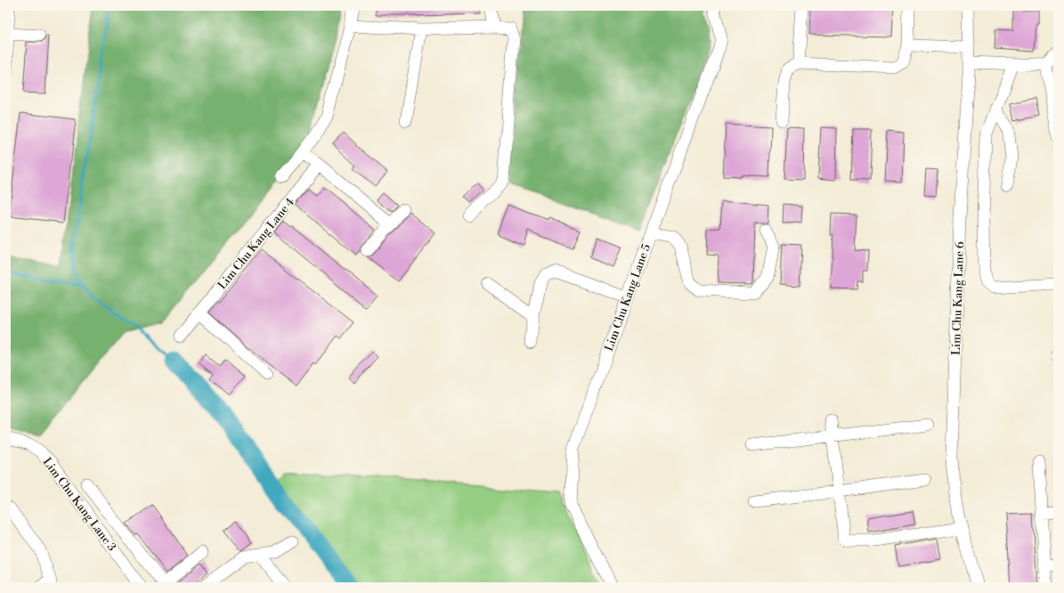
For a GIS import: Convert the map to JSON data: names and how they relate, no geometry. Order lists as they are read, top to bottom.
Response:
{
  "streets": {
    "street": [
      "Lim Chu Kang Lane 4",
      "Lim Chu Kang Lane 5",
      "Lim Chu Kang Lane 6",
      "Lim Chu Kang Lane 3"
    ]
  }
}
